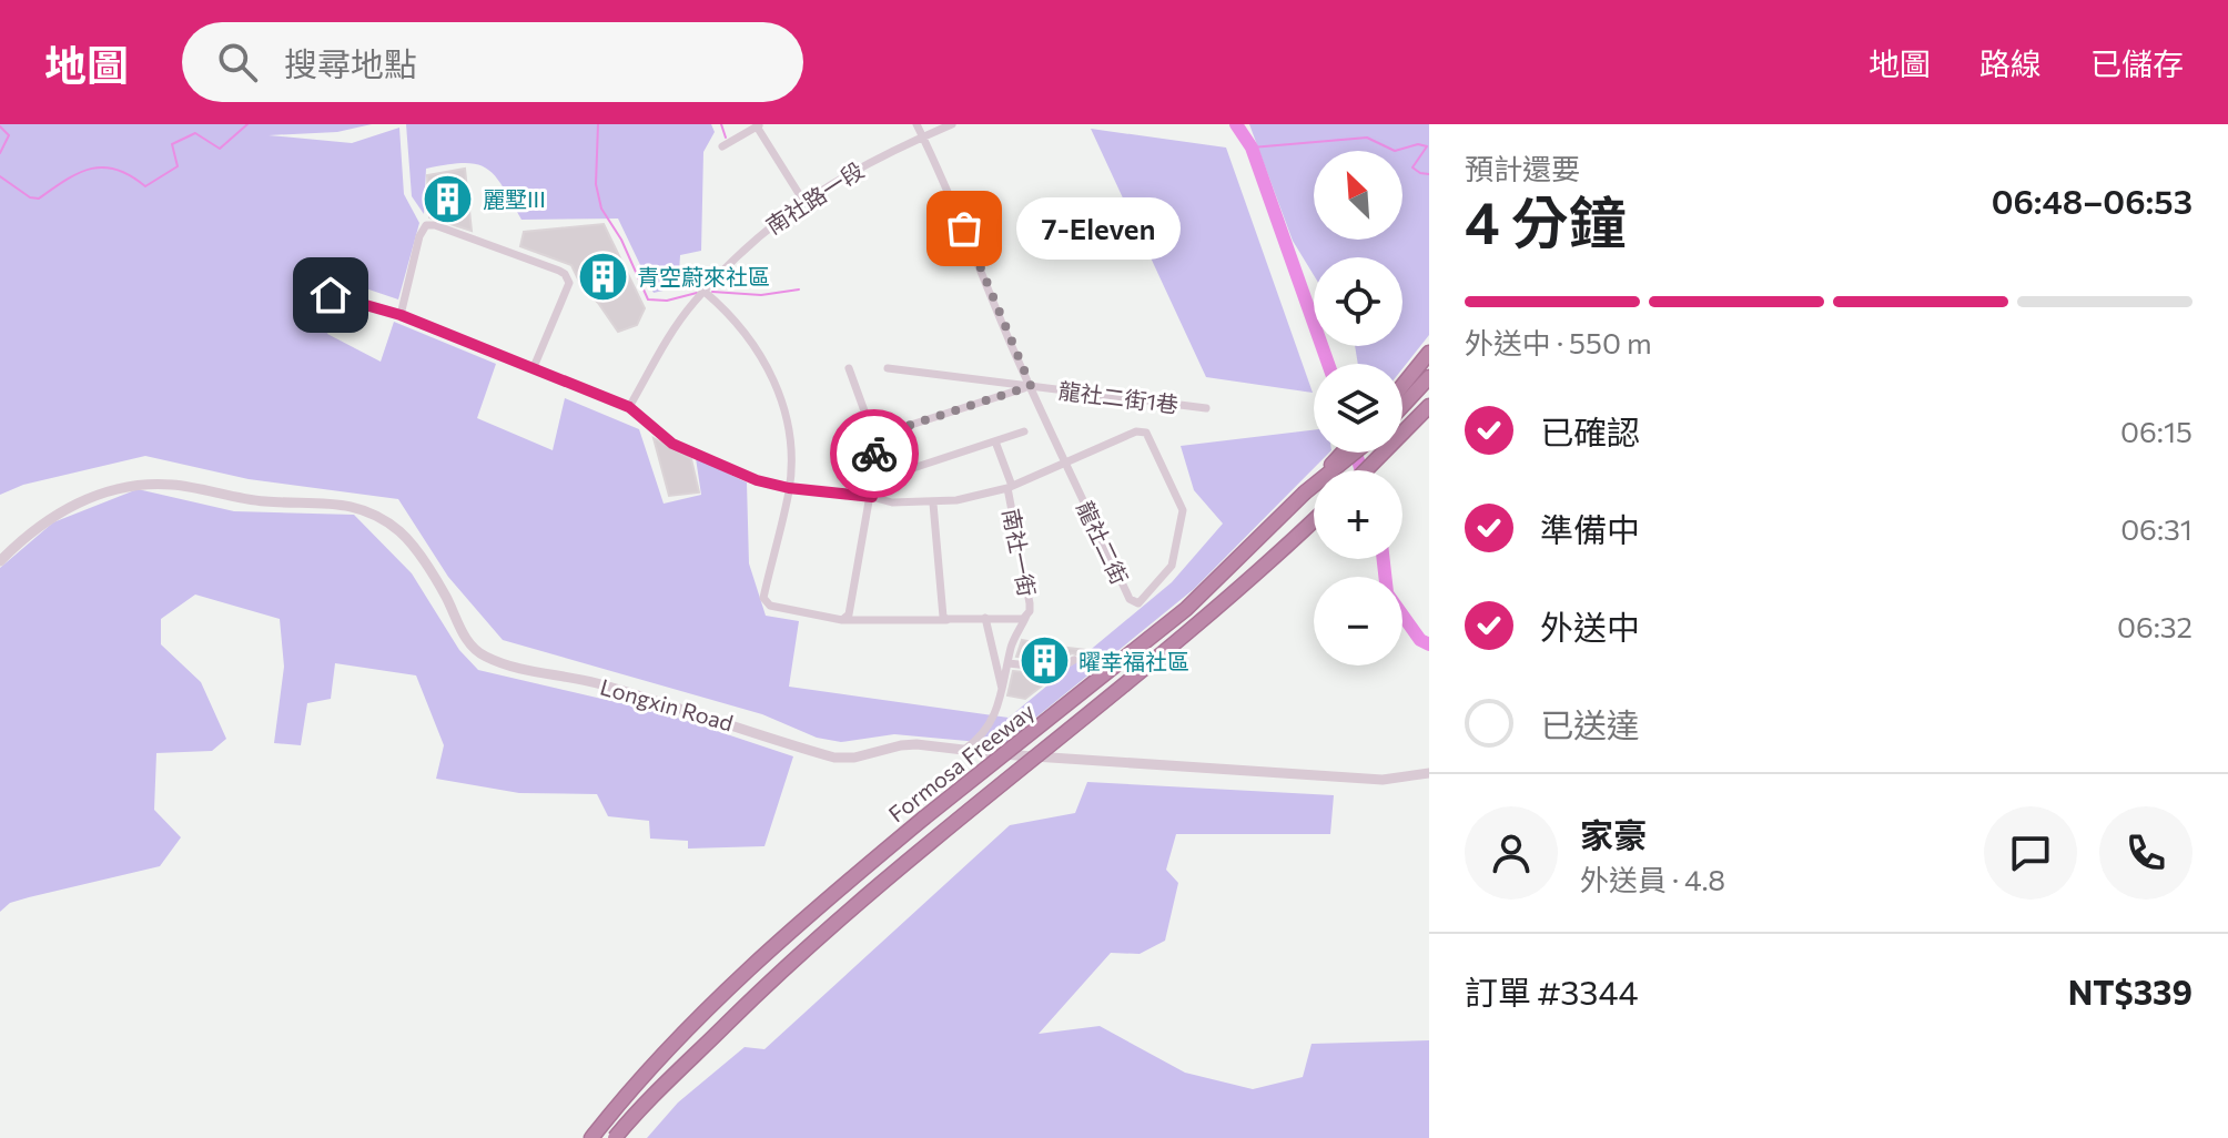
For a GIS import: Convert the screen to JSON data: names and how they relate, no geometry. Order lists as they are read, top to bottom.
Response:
{
  "streets": {
    "highway": ["Formosa Freeway"],
    "street": [
      "南社路一段",
      "龍社二街1巷",
      "龍社二街",
      "南社一街",
      "Longxin Road"
    ]
  },
  "crossings": [
    ["南社路一段", "龍社二街"],
    ["龍社二街1巷", "龍社二街"]
  ],
  "places": {
    "building": ["麗墅III", "青空蔚來社區", "曜幸福社區"],
    "other": ["7-Eleven"]
  },
  "north": "top left",
  "page": {
    "header": "地圖",
    "search": "搜尋地點",
    "nav": ["地圖", "路線", "已儲存"],
    "heading": ["4 分鐘", "預計還要", "06:48–06:53"],
    "panel": [
      "家豪",
      "外送員 · 4.8",
      "訂單 #3344",
      "NT$339"
    ],
    "map_buttons": ["+", "−"],
    "bubble": "7-Eleven",
    "bar": "外送中 · 550 m",
    "list": [
      ["已確認", "06:15"],
      ["準備中", "06:31"],
      ["外送中", "06:32"],
      "已送達"
    ]
  }
}
